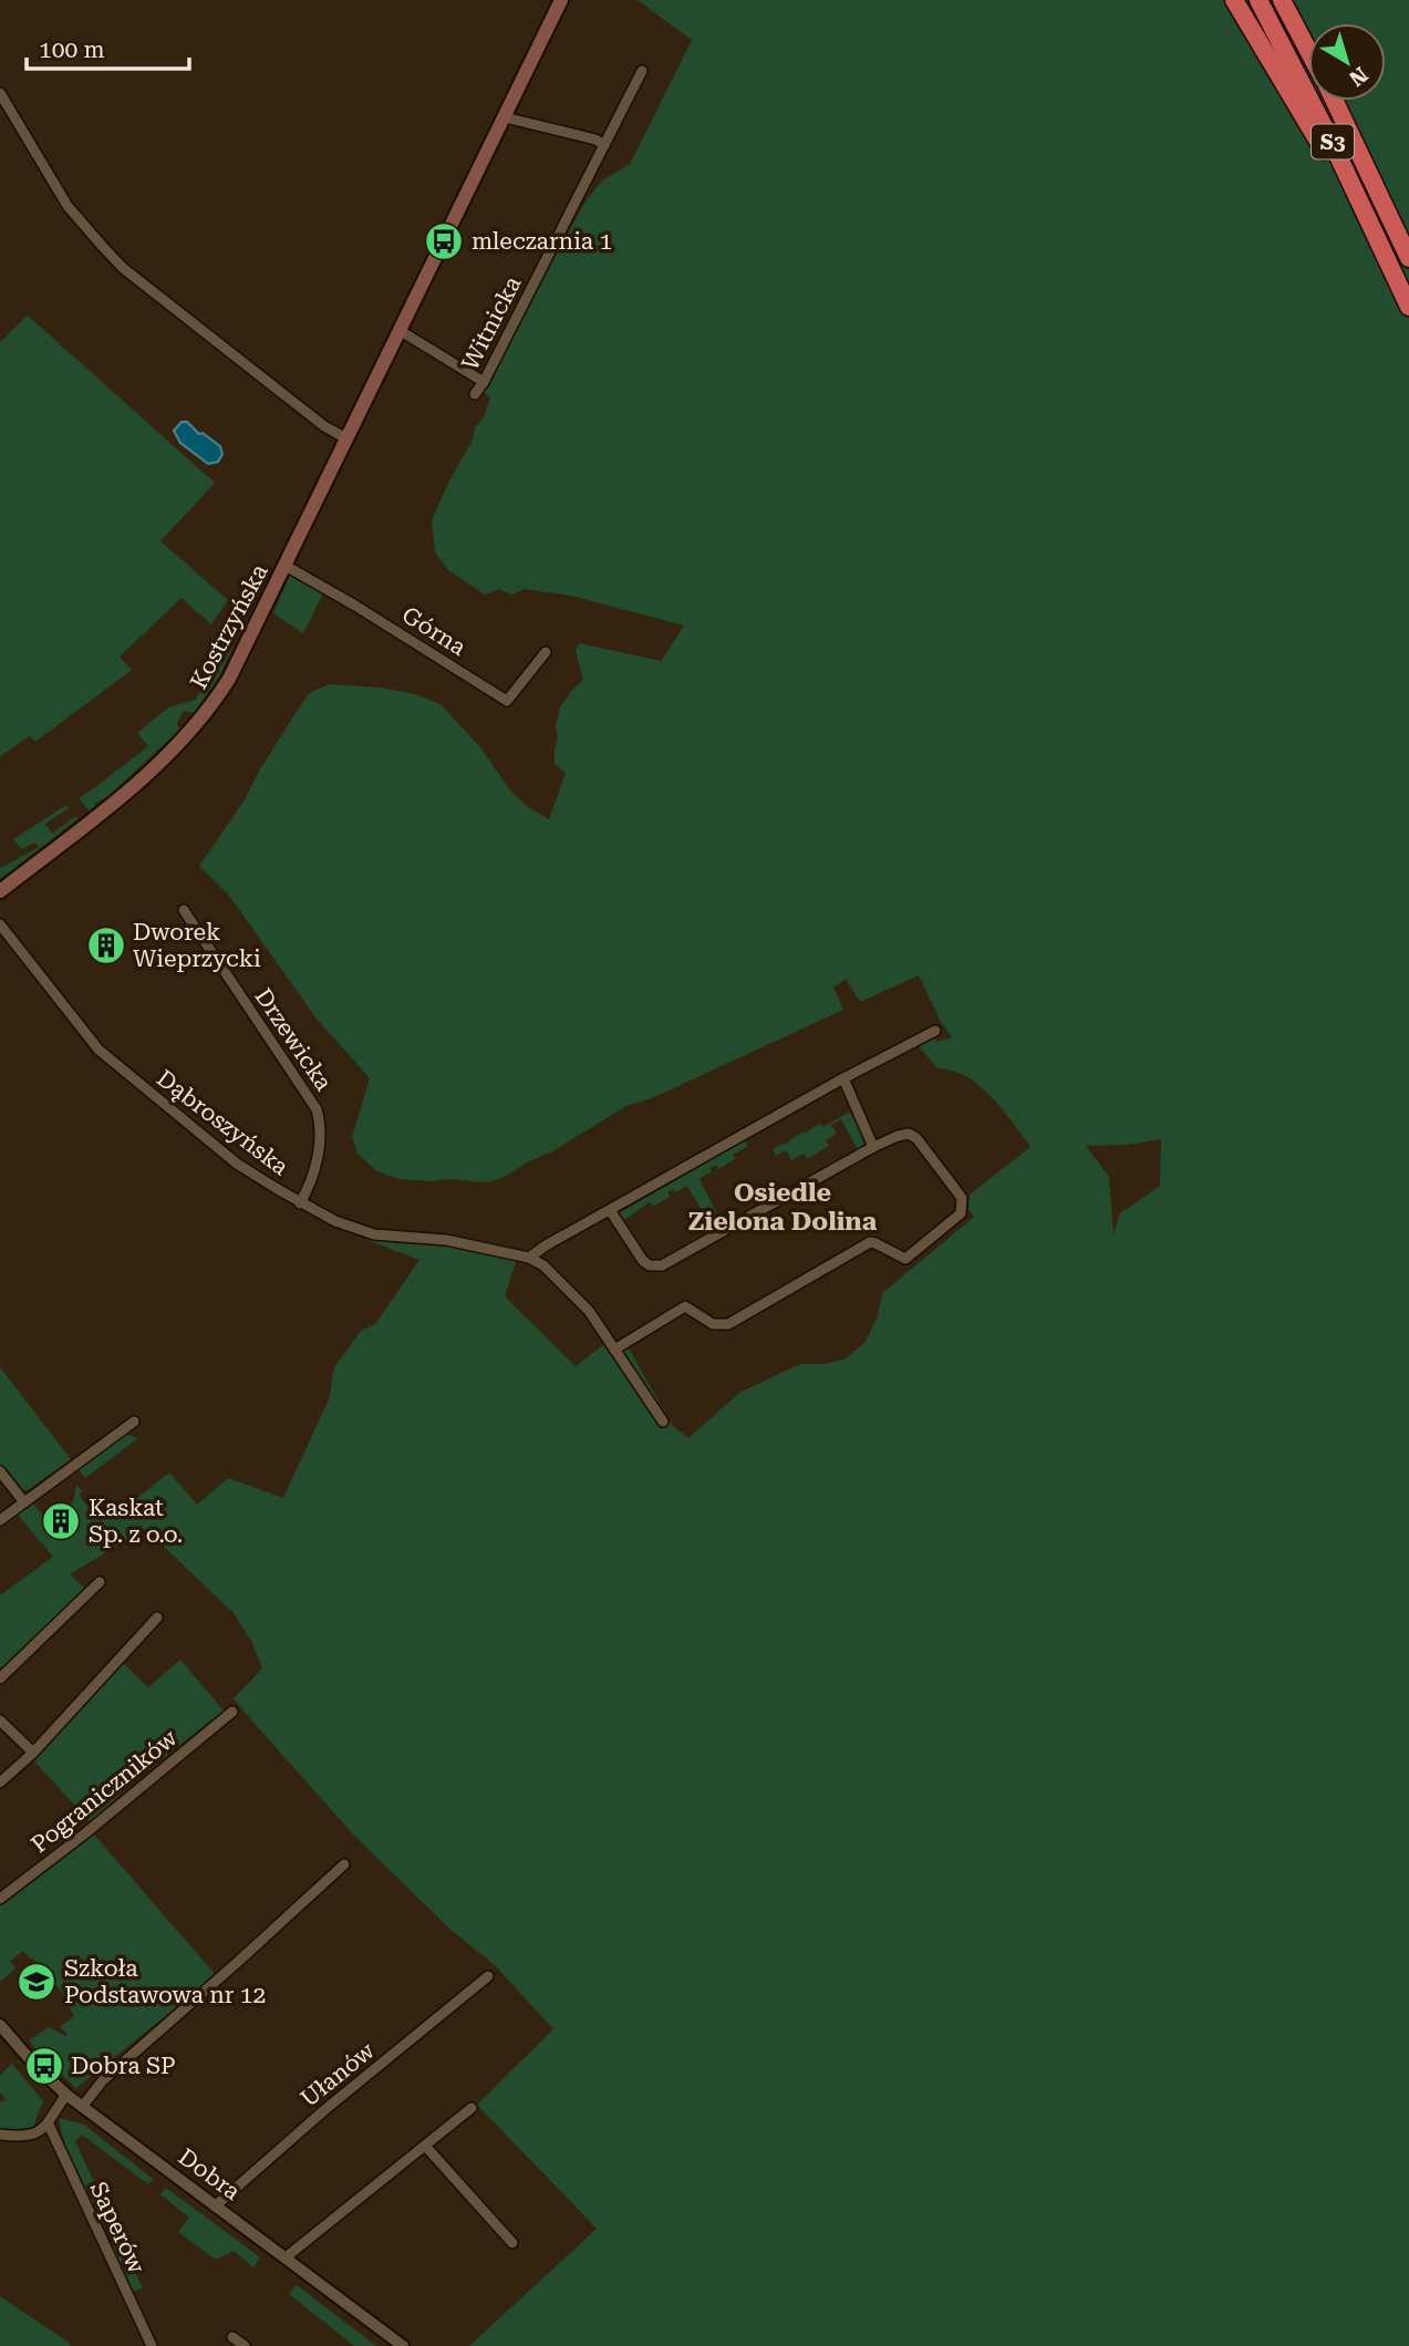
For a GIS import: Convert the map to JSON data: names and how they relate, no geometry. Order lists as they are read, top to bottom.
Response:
{
  "streets": {
    "highway": ["S3"],
    "main road": ["Kostrzyńska"],
    "street": [
      "Witnicka",
      "Górna",
      "Drzewicka",
      "Dąbroszyńska",
      "Pograniczników",
      "Ułanów",
      "Dobra",
      "Saperów"
    ]
  },
  "crossings": [
    ["Kostrzyńska", "Górna"],
    ["Drzewicka", "Dąbroszyńska"],
    ["Ułanów", "Dobra"]
  ],
  "districts": ["Osiedle Zielona Dolina"],
  "places": {
    "bus stop": ["mleczarnia 1", "Dobra SP"],
    "building": ["Dworek Wieprzycki", "Kaskat Sp. z o.o."],
    "school or university": ["Szkoła Podstawowa nr 12"]
  },
  "scale_bar": "100 m",
  "north": "bottom right"
}
